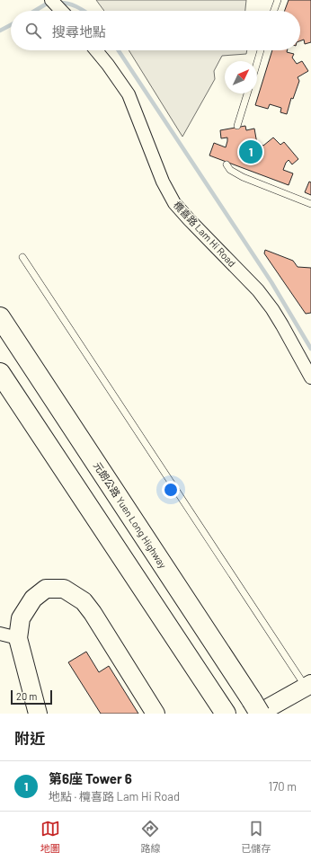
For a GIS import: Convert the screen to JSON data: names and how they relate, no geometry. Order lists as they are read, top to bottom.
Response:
{
  "streets": {
    "highway": ["元朗公路 Yuen Long Highway"],
    "street": ["欖喜路 Lam Hi Road"]
  },
  "scale_bar": "20 m",
  "north": "top right",
  "page": {
    "search": "搜尋地點",
    "pins": "1",
    "scale": "20 m",
    "heading": "附近",
    "list": [
      {
        "mark": "1",
        "name": "第6座 Tower 6",
        "note": "地點 · 欖喜路 Lam Hi Road",
        "value": "170 m"
      }
    ],
    "nav": ["地圖", "路線", "已儲存"]
  }
}
